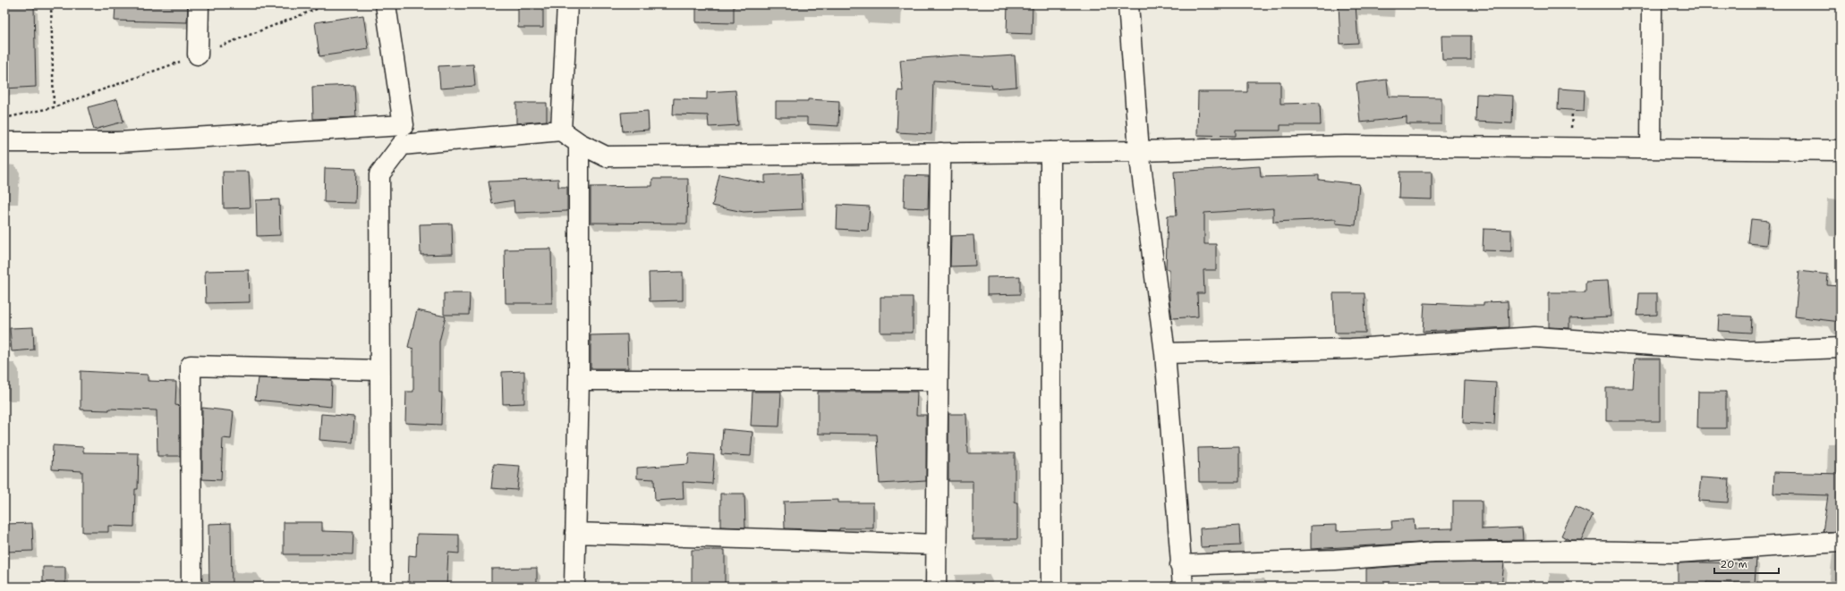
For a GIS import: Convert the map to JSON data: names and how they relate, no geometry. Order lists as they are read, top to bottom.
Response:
{
  "scale_bar": "20 m"
}
